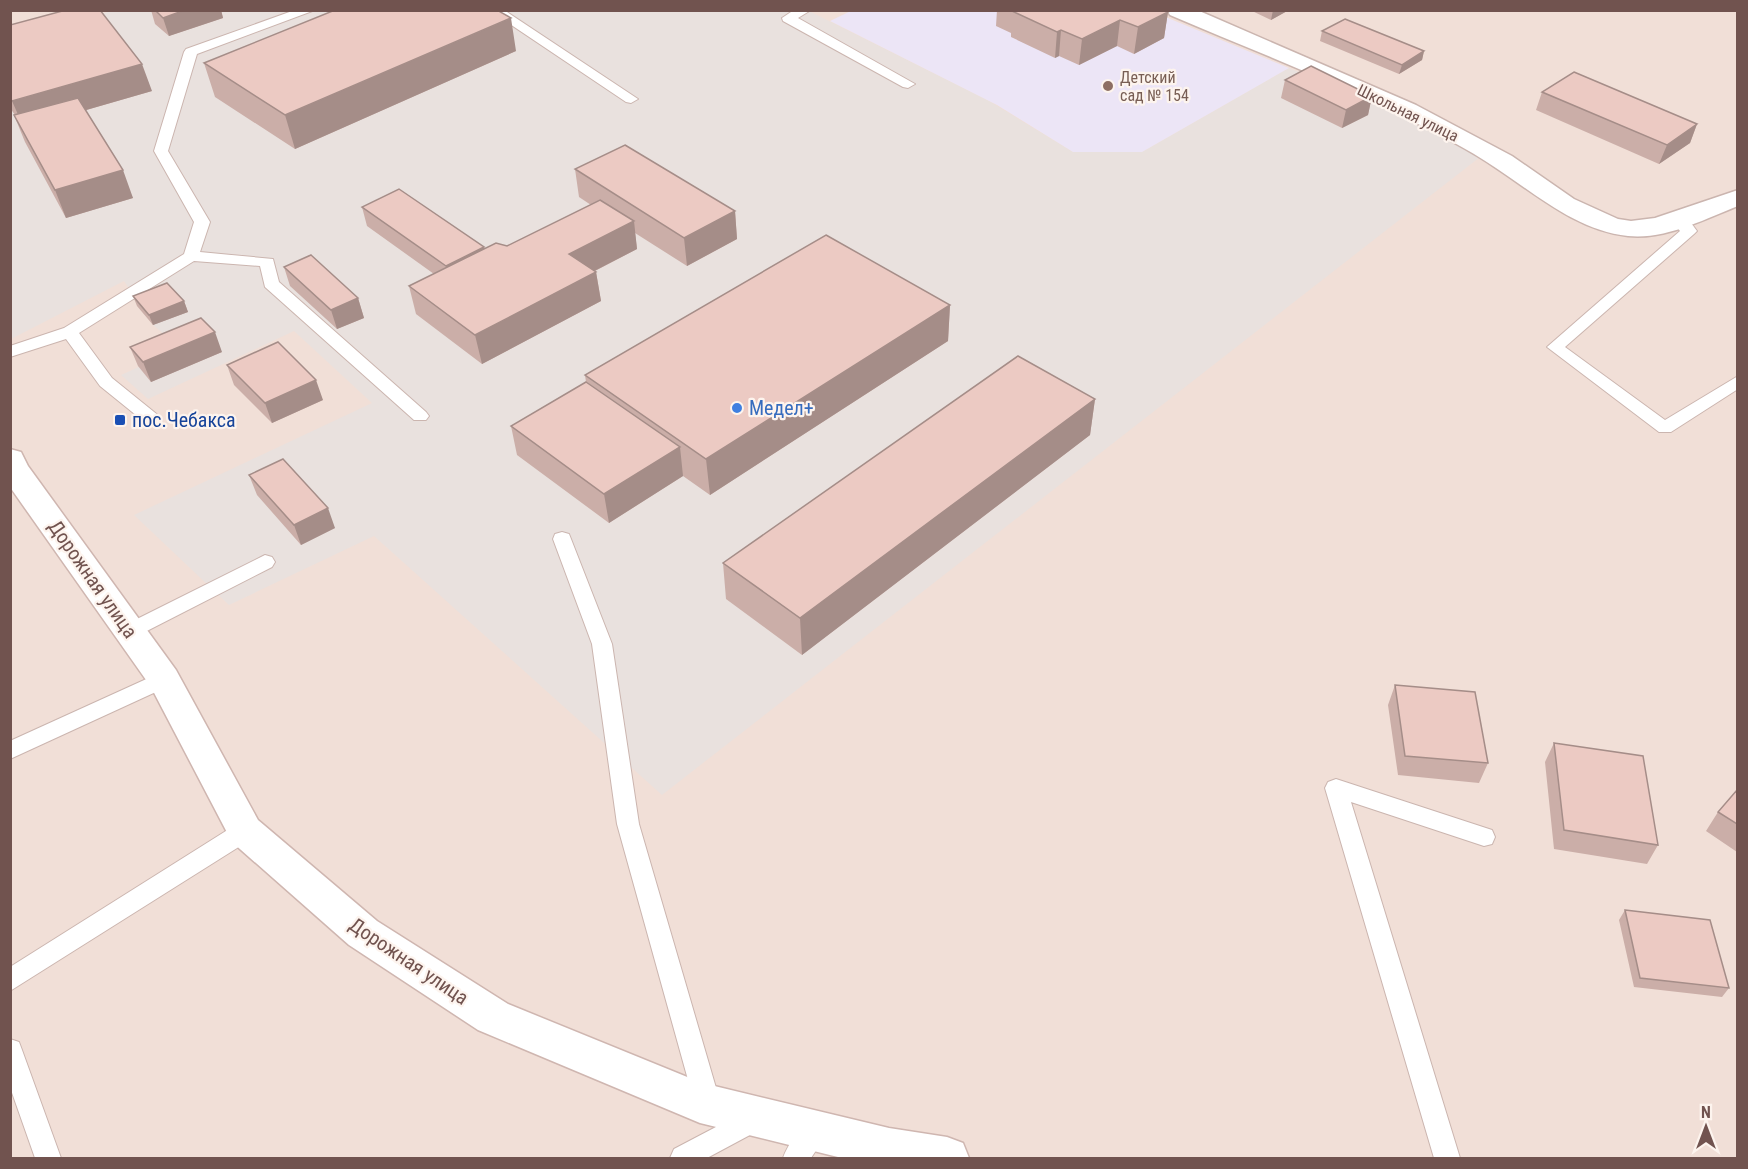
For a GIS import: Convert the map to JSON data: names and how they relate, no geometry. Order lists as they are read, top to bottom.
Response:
{
  "streets": {
    "street": ["Школьная улица", "Дорожная улица"]
  },
  "places": {
    "other": ["Детский сад № 154", "Медел+"],
    "transit": ["пос.Чебакса"]
  },
  "north": "top"
}
